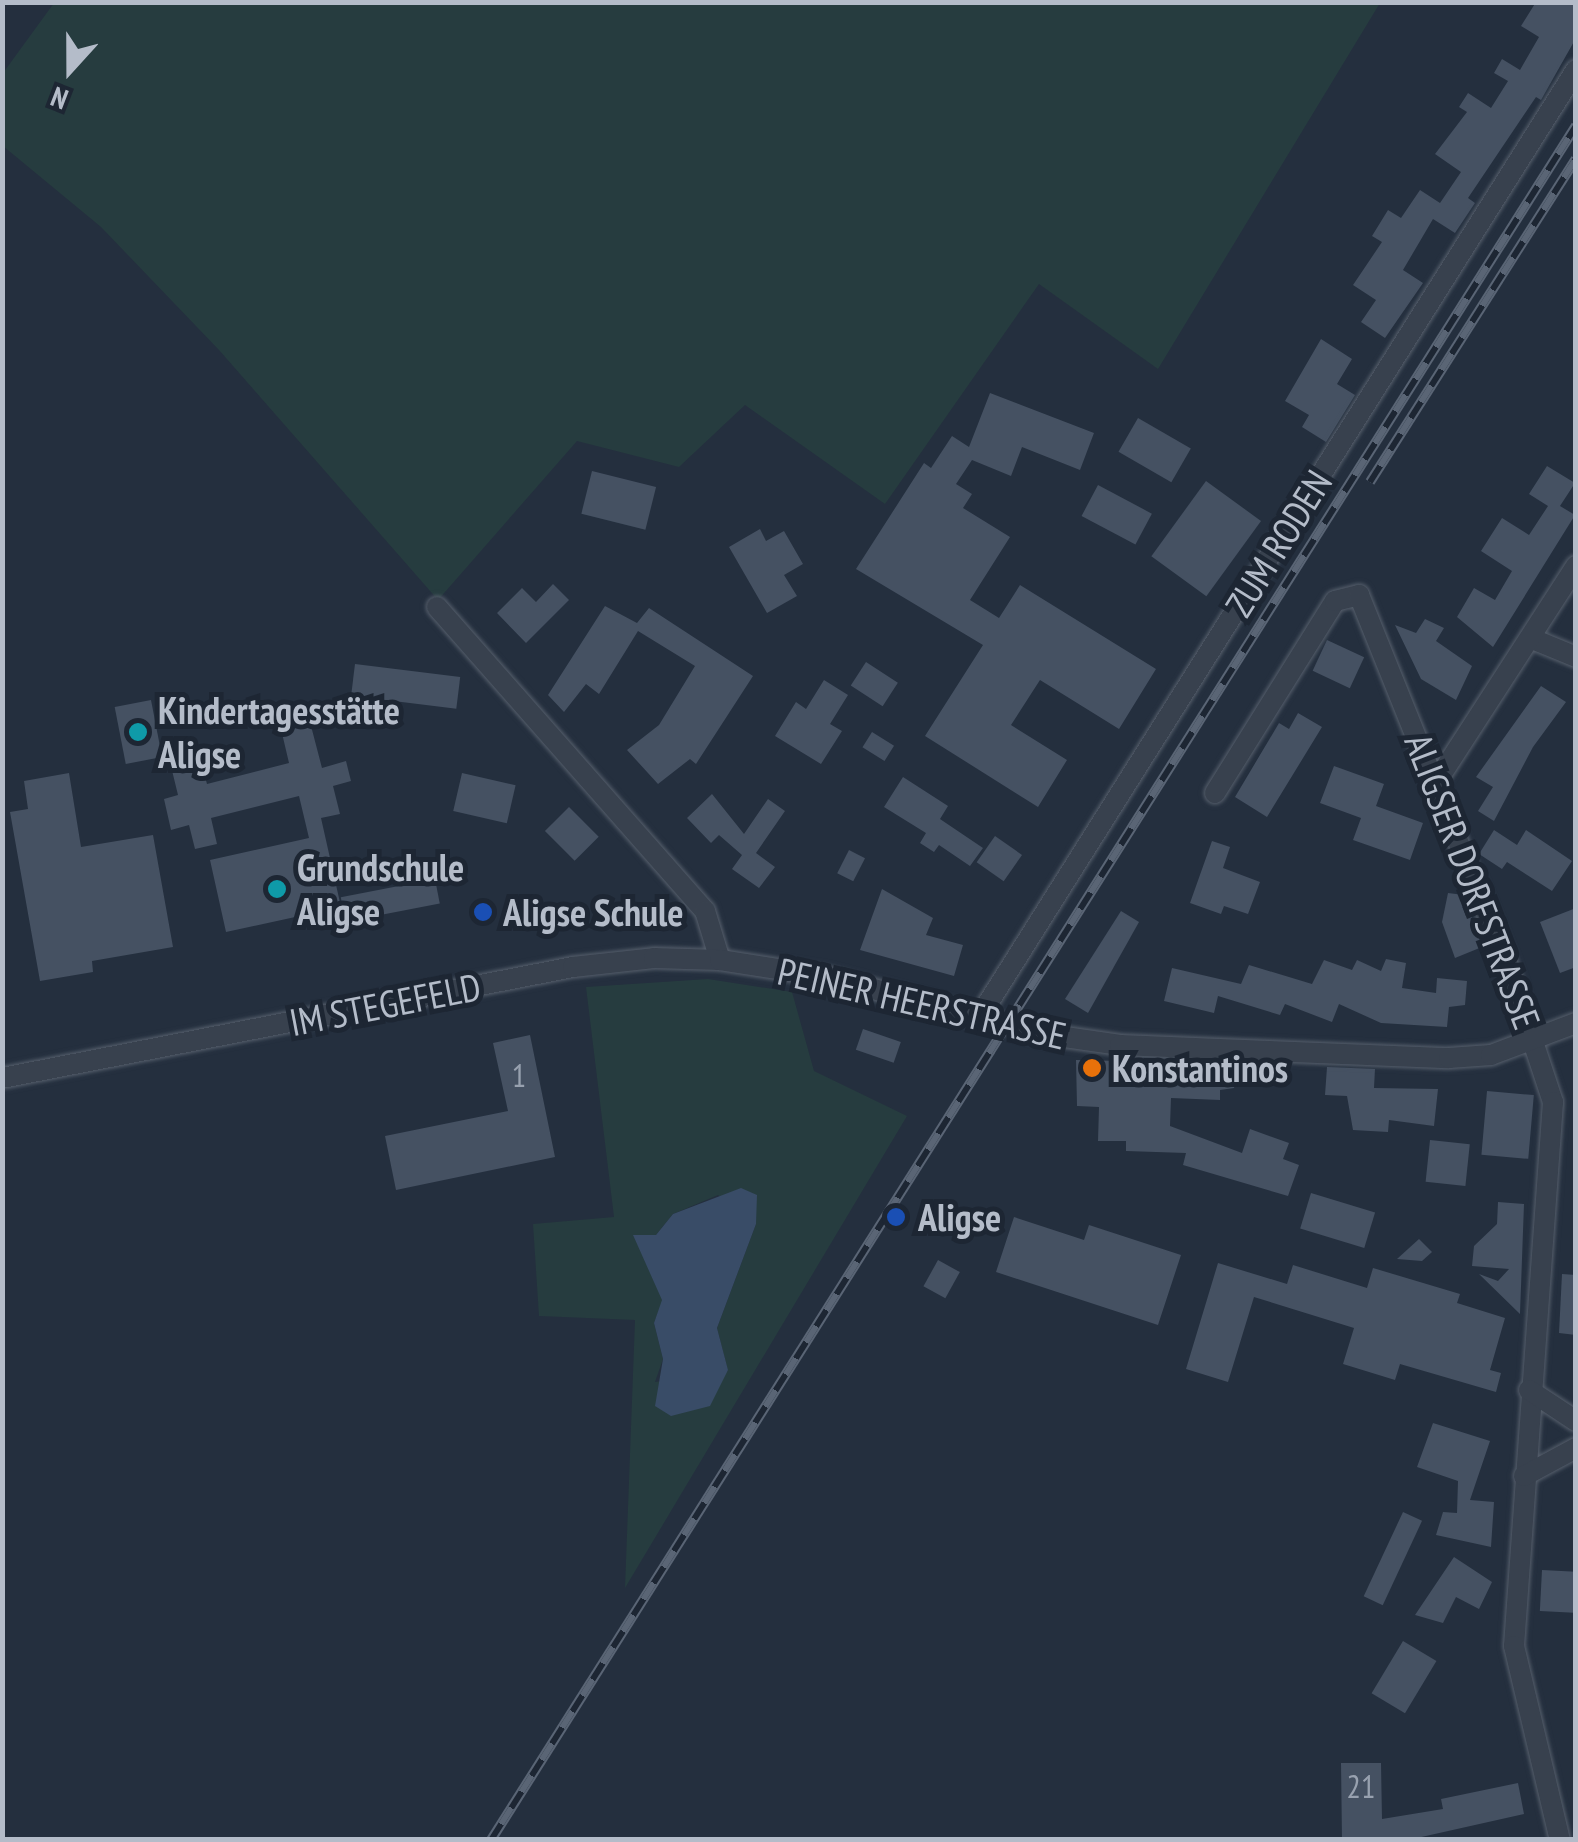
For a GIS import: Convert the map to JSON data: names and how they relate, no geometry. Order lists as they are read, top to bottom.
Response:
{
  "streets": {
    "street": [
      "ZUM RODEN",
      "ALIGSER DORFSTRASSE",
      "PEINER HEERSTRASSE",
      "IM STEGEFELD"
    ]
  },
  "crossings": [
    ["ZUM RODEN", "PEINER HEERSTRASSE"],
    ["ALIGSER DORFSTRASSE", "PEINER HEERSTRASSE"],
    ["PEINER HEERSTRASSE", "IM STEGEFELD"]
  ],
  "places": [
    "Kindertagesstätte Aligse",
    "Grundschule Aligse",
    "Aligse Schule",
    "Konstantinos",
    "Aligse"
  ],
  "house_numbers": ["1", "21"],
  "north": "bottom"
}
